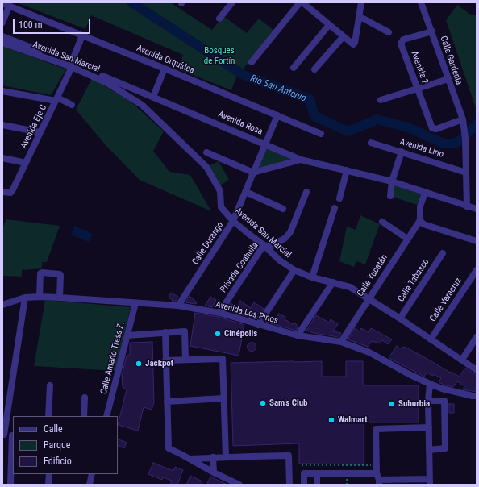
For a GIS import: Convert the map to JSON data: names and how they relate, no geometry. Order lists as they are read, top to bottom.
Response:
{
  "streets": {
    "street": [
      "Avenida San Marcial",
      "Avenida Orquídea",
      "Calle Gardenia",
      "Avenida 2",
      "Avenida Rosa",
      "Avenida Eje C",
      "Avenida Lirio",
      "Calle Durango",
      "Privada Coahuila",
      "Calle Yucatán",
      "Calle Tabasco",
      "Calle Veracruz",
      "Avenida Los Pinos",
      "Calle Amado Tress Z."
    ]
  },
  "crossings": [
    ["Avenida San Marcial", "Avenida Rosa"],
    ["Avenida San Marcial", "Avenida Eje C"],
    ["Avenida San Marcial", "Calle Durango"],
    ["Avenida San Marcial", "Privada Coahuila"],
    ["Avenida San Marcial", "Calle Yucatán"],
    ["Avenida San Marcial", "Calle Tabasco"],
    ["Avenida San Marcial", "Calle Veracruz"],
    ["Avenida Orquídea", "Avenida Eje C"],
    ["Avenida Orquídea", "Calle Durango"],
    ["Calle Gardenia", "Avenida 2"],
    ["Calle Gardenia", "Avenida Lirio"],
    ["Avenida Rosa", "Avenida Eje C"],
    ["Avenida Rosa", "Calle Durango"],
    ["Calle Durango", "Avenida Los Pinos"],
    ["Privada Coahuila", "Avenida Los Pinos"],
    ["Calle Yucatán", "Avenida Los Pinos"],
    ["Avenida Los Pinos", "Calle Amado Tress Z."]
  ],
  "water": ["Río San Antonio"],
  "parks": ["Bosques de Fortín"],
  "places": [
    "Cinépolis",
    "Jackpot",
    "Sam's Club",
    "Suburbia",
    "Walmart"
  ],
  "legend": ["Calle", "Parque", "Edificio"],
  "scale_bar": "100 m"
}
